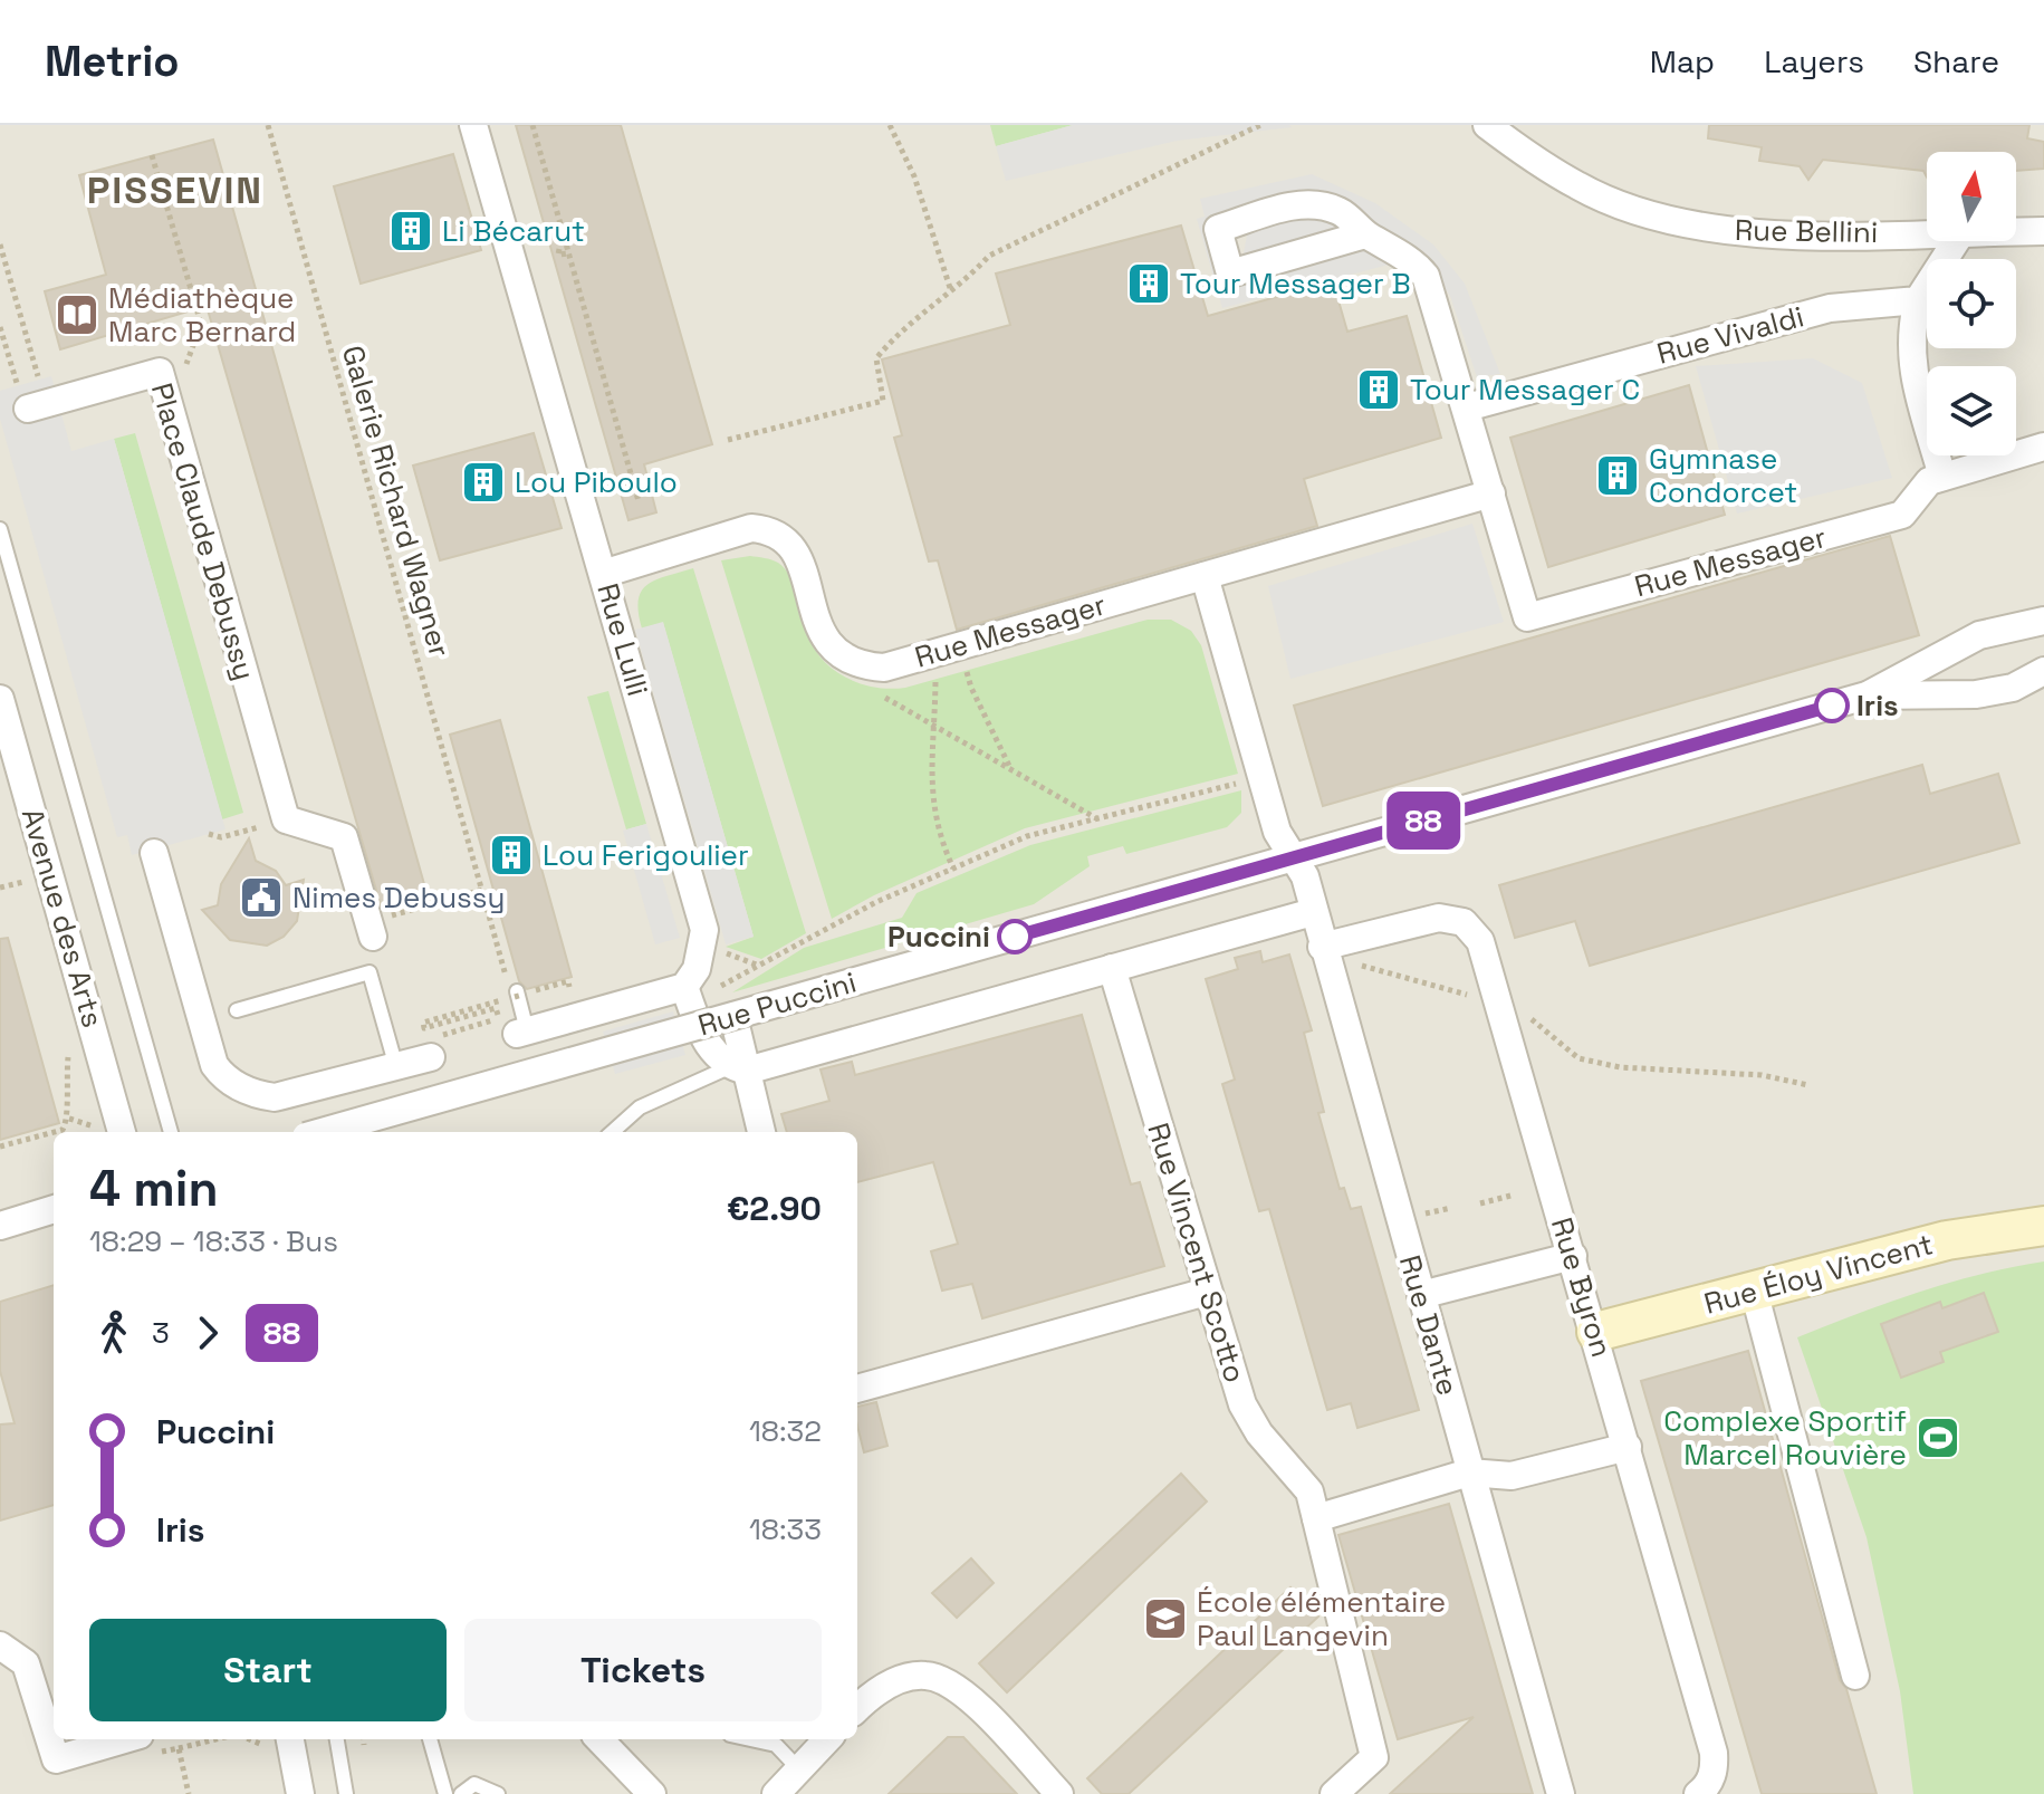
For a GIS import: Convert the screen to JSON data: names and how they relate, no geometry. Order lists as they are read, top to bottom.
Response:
{
  "streets": {
    "street": [
      "Rue Bellini",
      "Rue Vivaldi",
      "Place Claude Debussy",
      "Rue Messager",
      "Rue Lulli",
      "Avenue des Arts",
      "Rue Puccini",
      "Rue Vincent Scotto",
      "Rue Éloy Vincent",
      "Rue Byron",
      "Rue Dante"
    ],
    "path": ["Galerie Richard Wagner"]
  },
  "crossings": [
    ["Rue Vivaldi", "Rue Messager"],
    ["Rue Messager", "Rue Dante"],
    ["Rue Puccini", "Rue Dante"],
    ["Rue Éloy Vincent", "Rue Byron"],
    ["Rue Byron", "Rue Dante"]
  ],
  "districts": ["PISSEVIN"],
  "places": {
    "building": [
      "Li Bécarut",
      "Tour Messager B",
      "Tour Messager C",
      "Gymnase Condorcet",
      "Lou Piboulo",
      "Lou Ferigoulier"
    ],
    "library": ["Médiathèque Marc Bernard"],
    "other": ["Iris", "Puccini"],
    "public building": ["Nimes Debussy"],
    "sports": ["Complexe Sportif Marcel Rouvière"],
    "school or university": ["École élémentaire Paul Langevin"]
  },
  "lines": ["bus line 88"],
  "north": "top",
  "page": {
    "header": "Metrio",
    "nav": ["Map", "Layers", "Share"],
    "on_map": "88",
    "heading": ["4 min", "18:29 – 18:33 · Bus", "€2.90"],
    "legs": ["3", "88"],
    "list": [
      {
        "name": "Puccini",
        "value": "18:32"
      },
      {
        "name": "Iris",
        "value": "18:33"
      }
    ],
    "buttons": ["Start", "Tickets"]
  }
}
